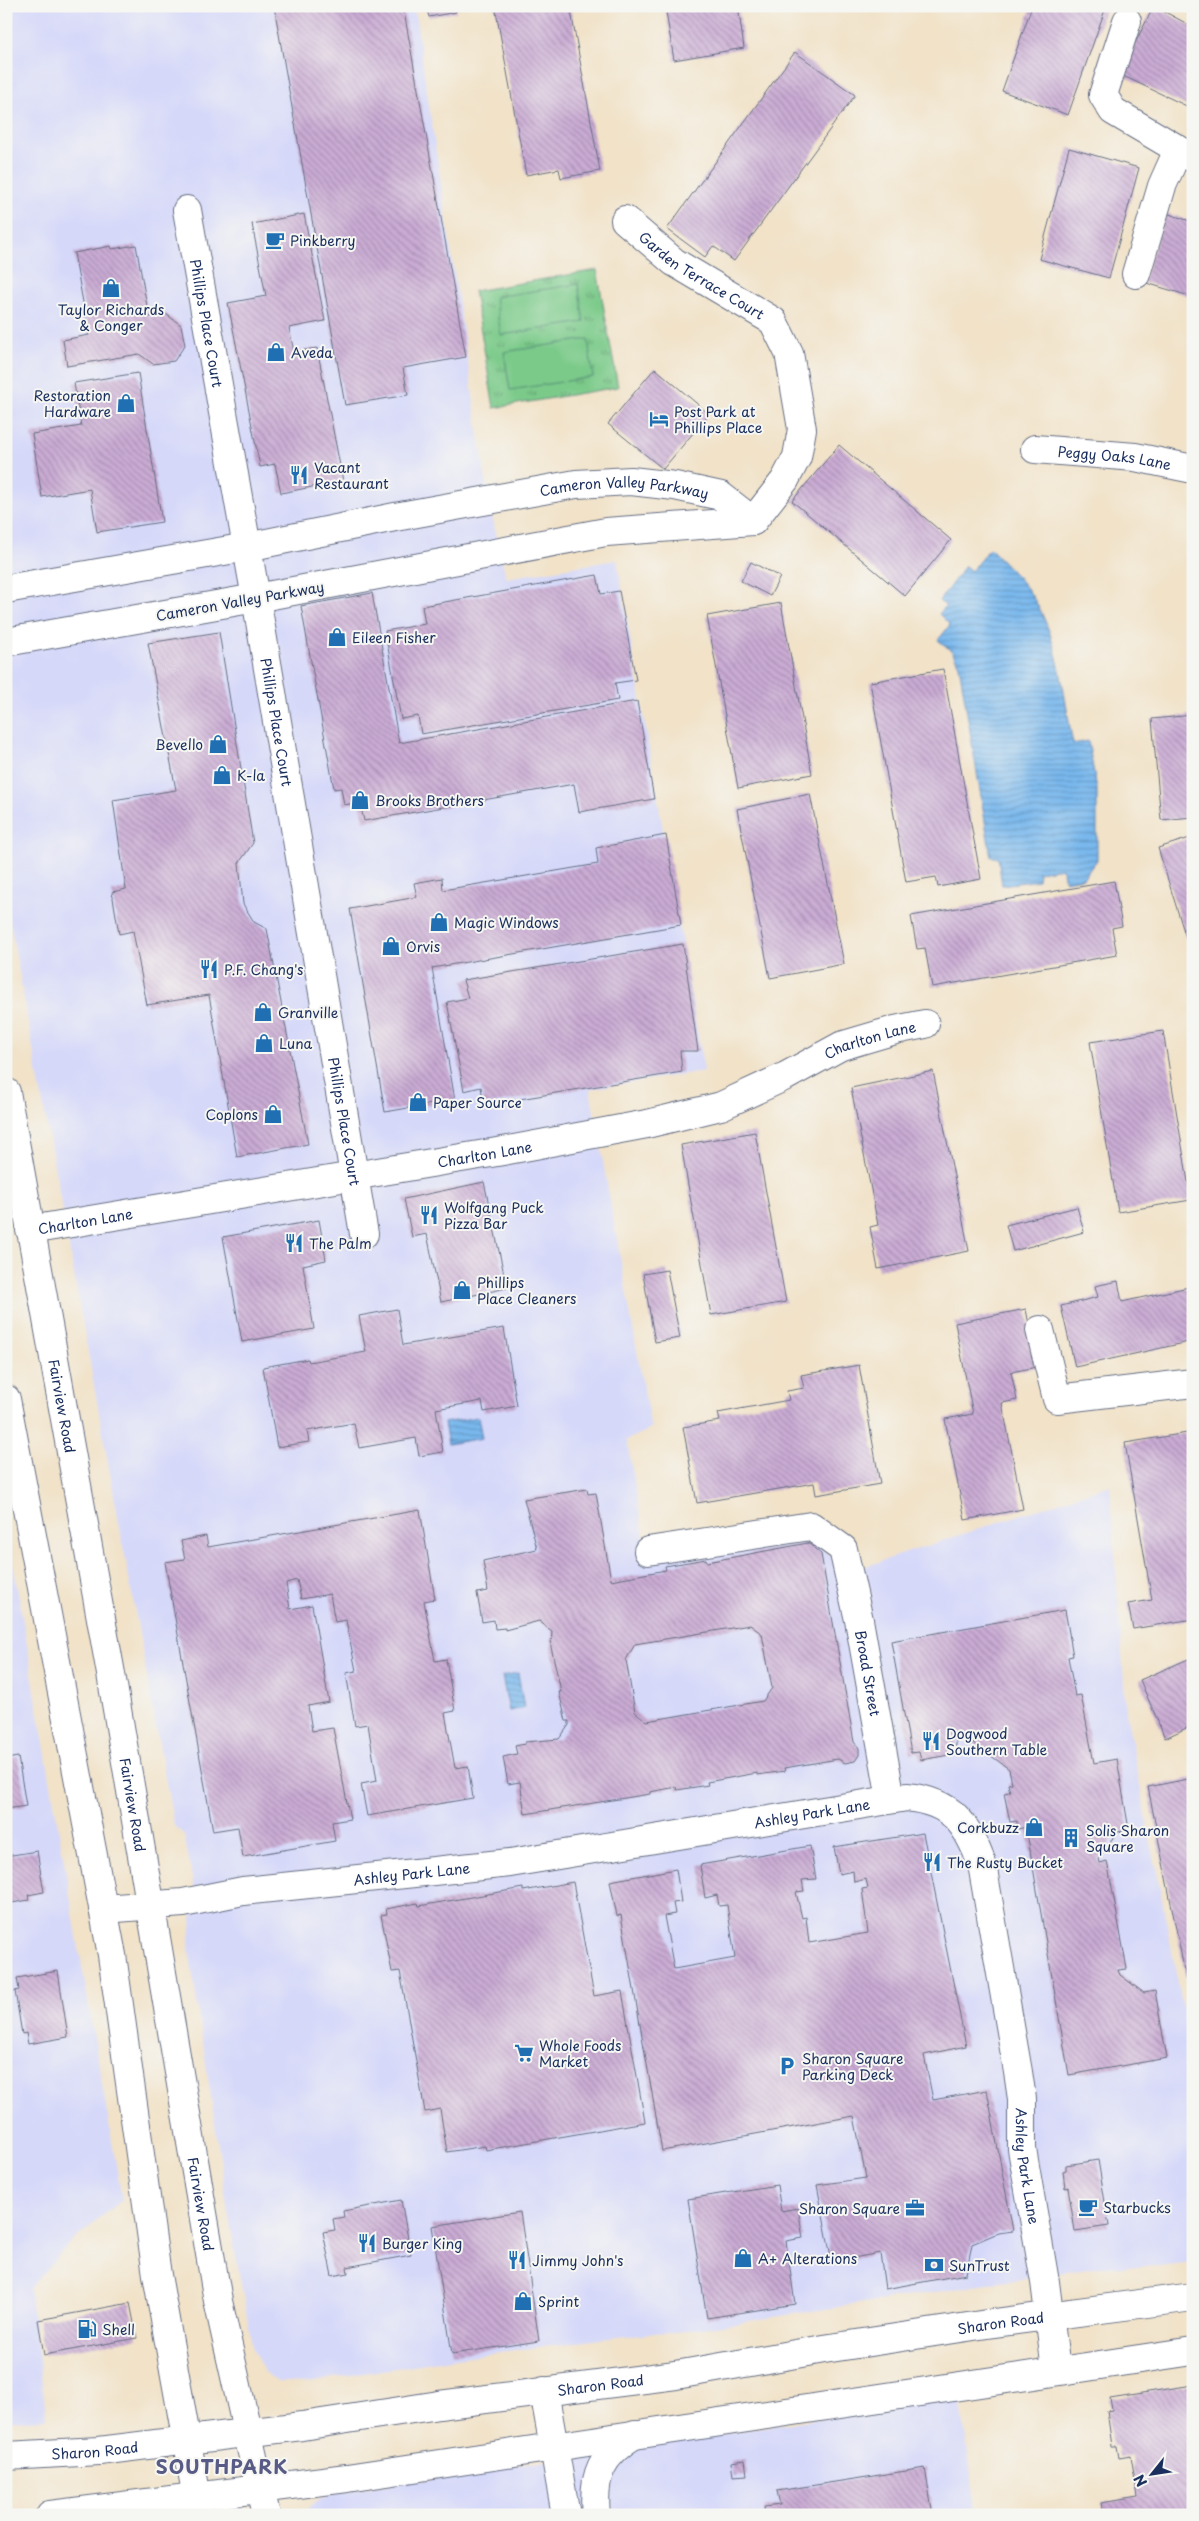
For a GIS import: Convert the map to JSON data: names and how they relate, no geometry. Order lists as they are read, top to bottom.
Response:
{
  "streets": {
    "street": [
      "Garden Terrace Court",
      "Phillips Place Court",
      "Peggy Oaks Lane",
      "Cameron Valley Parkway",
      "Charlton Lane",
      "Fairview Road",
      "Broad Street",
      "Ashley Park Lane",
      "Sharon Road"
    ]
  },
  "crossings": [
    ["Garden Terrace Court", "Cameron Valley Parkway"],
    ["Phillips Place Court", "Cameron Valley Parkway"],
    ["Phillips Place Court", "Charlton Lane"],
    ["Charlton Lane", "Fairview Road"],
    ["Fairview Road", "Ashley Park Lane"],
    ["Fairview Road", "Sharon Road"],
    ["Broad Street", "Ashley Park Lane"],
    ["Ashley Park Lane", "Sharon Road"]
  ],
  "districts": ["SOUTHPARK"],
  "places": {
    "cafe": ["Pinkberry", "Starbucks"],
    "shop": [
      "Taylor Richards & Conger",
      "Aveda",
      "Restoration Hardware",
      "Eileen Fisher",
      "Bevello",
      "K-la",
      "Brooks Brothers",
      "Magic Windows",
      "Orvis",
      "Granville",
      "Luna",
      "Paper Source",
      "Coplons",
      "Phillips Place Cleaners",
      "Corkbuzz",
      "A+ Alterations",
      "Sprint"
    ],
    "hotel": ["Post Park at Phillips Place"],
    "restaurant": [
      "Vacant Restaurant",
      "P.F. Chang's",
      "Wolfgang Puck Pizza Bar",
      "The Palm",
      "Dogwood Southern Table",
      "The Rusty Bucket",
      "Burger King",
      "Jimmy John's"
    ],
    "building": ["Solis Sharon Square"],
    "supermarket": ["Whole Foods Market"],
    "parking": ["Sharon Square Parking Deck"],
    "office": ["Sharon Square"],
    "bank": ["SunTrust"],
    "fuel station": ["Shell"]
  },
  "north": "bottom left"
}
